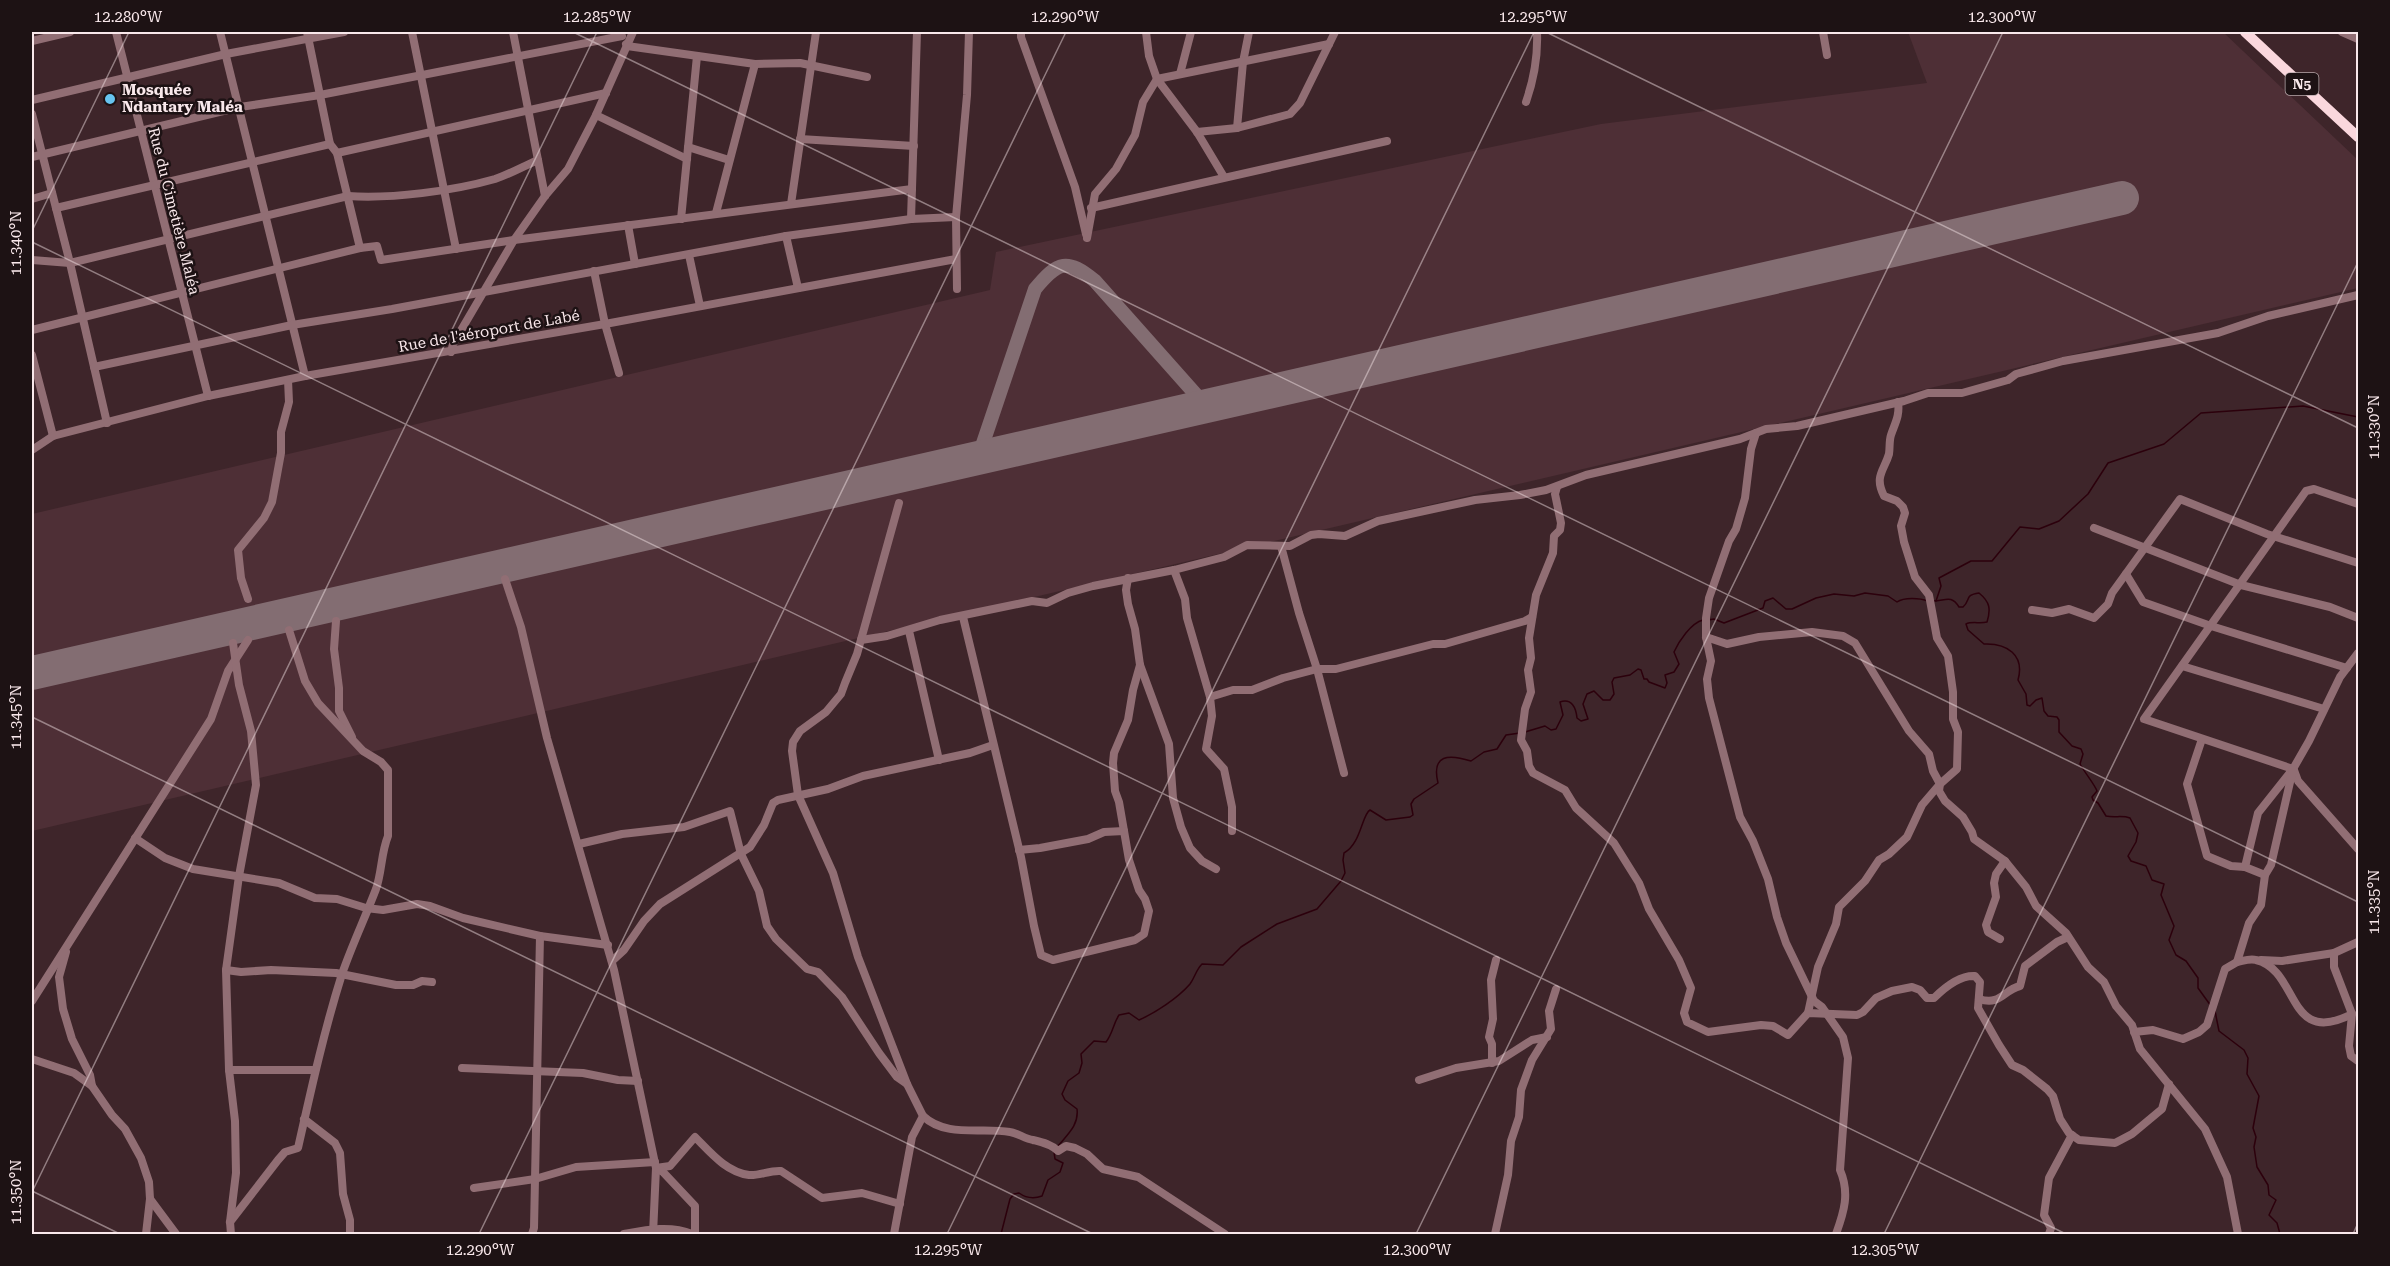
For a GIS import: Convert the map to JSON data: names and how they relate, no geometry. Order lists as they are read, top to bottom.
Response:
{
  "streets": {
    "highway": ["N5"],
    "street": ["Rue du Cimetière Maléa", "Rue de l'aéroport de Labé"]
  },
  "crossings": [
    ["Rue du Cimetière Maléa", "Rue de l'aéroport de Labé"]
  ],
  "places": ["Mosquée Ndantary Maléa"],
  "coordinates": [
    "12.280°W",
    "12.285°W",
    "12.290°W",
    "12.295°W",
    "12.300°W",
    "11.340°N",
    "11.330°N",
    "11.345°N",
    "11.335°N",
    "11.350°N",
    "12.305°W"
  ]
}
